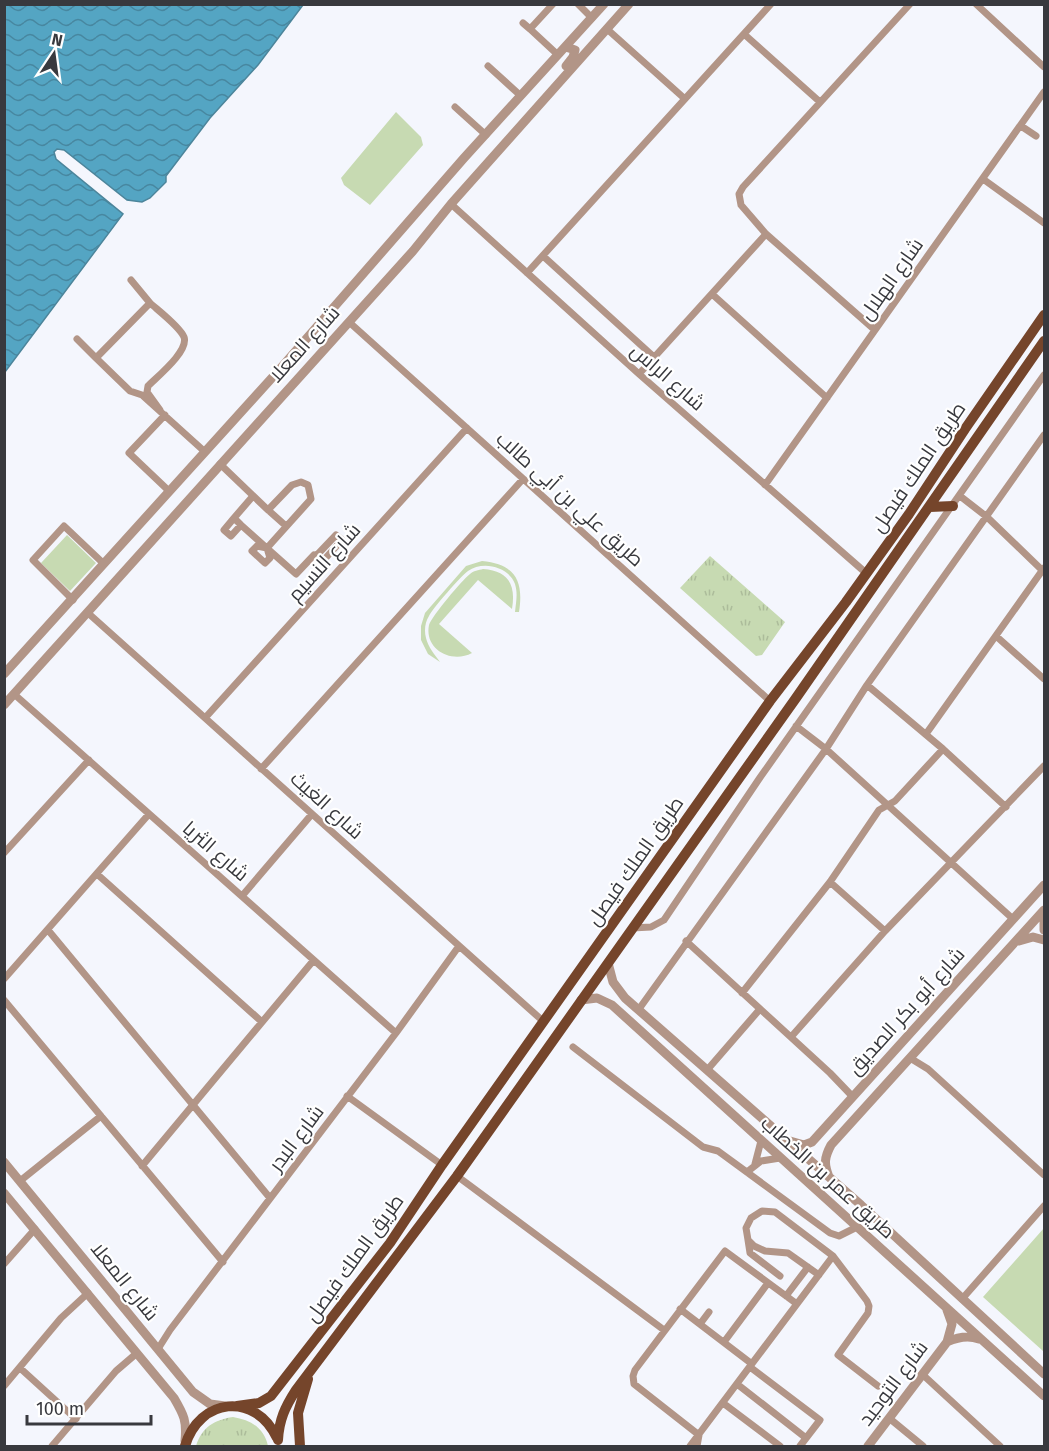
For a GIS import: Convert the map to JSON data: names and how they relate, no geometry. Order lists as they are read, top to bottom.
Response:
{
  "streets": {
    "main road": ["طريق الملك فيصل"],
    "street": [
      "شارع الهلال",
      "شارع المعلا",
      "شارع الراس",
      "طريق علي بن أبي طالب",
      "شارع النسيم",
      "شارع الغيث",
      "شارع الثريا",
      "شارع أبو بكر الصديق",
      "شارع البدر",
      "طريق عمر بن الخطاب",
      "شارع التوحيد"
    ]
  },
  "crossings": [
    ["شارع الهلال", "شارع الراس"],
    ["شارع المعلا", "شارع الراس"],
    ["شارع المعلا", "طريق الملك فيصل"],
    ["شارع المعلا", "طريق علي بن أبي طالب"],
    ["شارع المعلا", "شارع الغيث"],
    ["شارع المعلا", "شارع الثريا"],
    ["شارع المعلا", "شارع البدر"],
    ["شارع الراس", "طريق الملك فيصل"],
    ["طريق الملك فيصل", "طريق علي بن أبي طالب"],
    ["طريق الملك فيصل", "شارع الغيث"],
    ["طريق الملك فيصل", "طريق عمر بن الخطاب"],
    ["طريق علي بن أبي طالب", "شارع النسيم"],
    ["شارع النسيم", "شارع الغيث"],
    ["شارع الغيث", "شارع البدر"],
    ["شارع الثريا", "شارع البدر"],
    ["شارع أبو بكر الصديق", "طريق عمر بن الخطاب"],
    ["طريق عمر بن الخطاب", "شارع التوحيد"]
  ],
  "scale_bar": "100 m",
  "north": "top"
}
